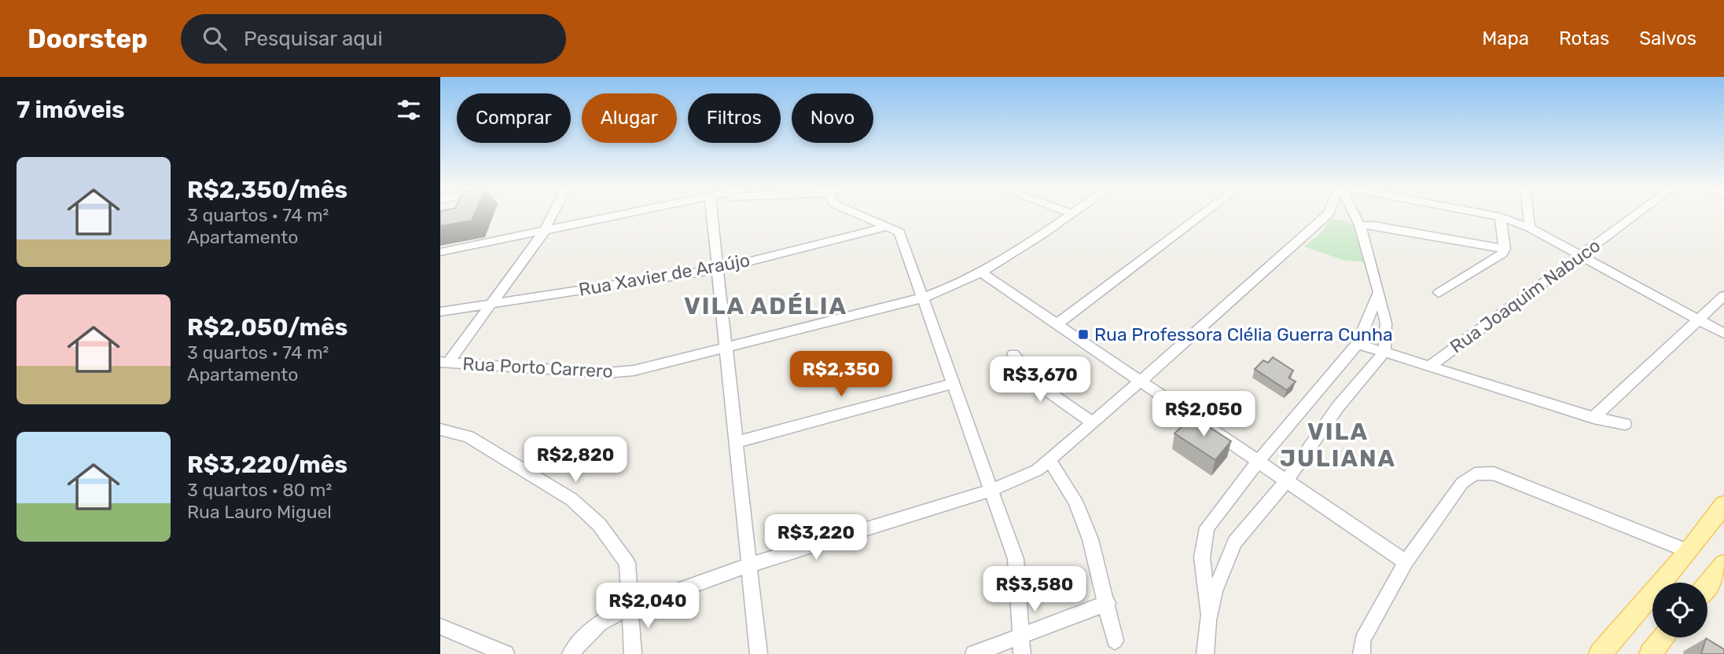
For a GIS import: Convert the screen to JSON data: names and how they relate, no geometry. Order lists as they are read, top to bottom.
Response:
{
  "streets": {
    "street": ["Rua Xavier de Araújo", "Rua Joaquim Nabuco", "Rua Porto Carrero"]
  },
  "districts": ["VILA ADÉLIA", "VILA JULIANA"],
  "places": {
    "transit": ["Rua Professora Clélia Guerra Cunha"]
  },
  "page": {
    "header": "Doorstep",
    "search": "Pesquisar aqui",
    "nav": ["Mapa", "Rotas", "Salvos"],
    "heading": "7 imóveis",
    "chip": [
      "Comprar",
      "Alugar",
      "Filtros",
      "Novo"
    ],
    "list": [
      {
        "name": "R$2,350/mês",
        "note": "3 quartos · 74 m² · Apartamento"
      },
      {
        "name": "R$2,050/mês",
        "note": "3 quartos · 74 m² · Apartamento"
      },
      {
        "name": "R$3,220/mês",
        "note": "3 quartos · 80 m² · Rua Lauro Miguel"
      }
    ],
    "price": [
      "R$2,350",
      "R$3,670",
      "R$2,050",
      "R$2,820",
      "R$3,220",
      "R$3,580",
      "R$2,040"
    ]
  }
}
